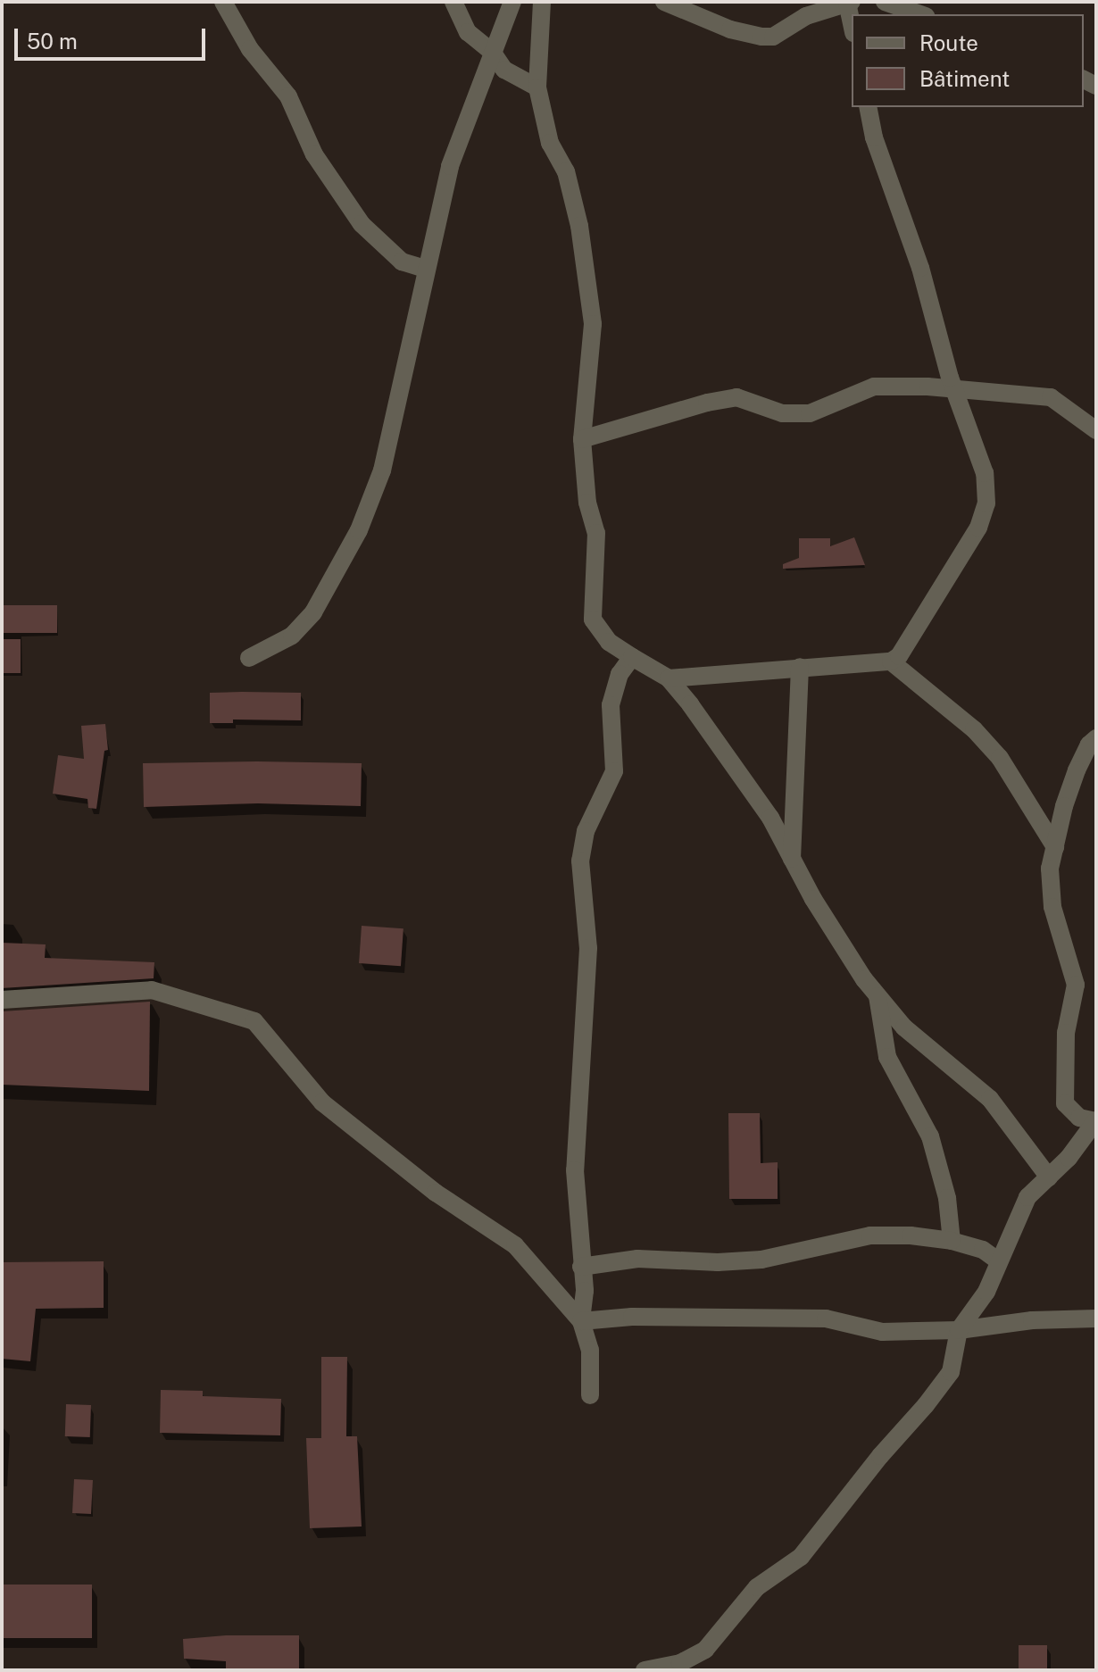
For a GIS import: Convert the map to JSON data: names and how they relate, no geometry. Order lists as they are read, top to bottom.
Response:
{
  "legend": ["Route", "Bâtiment"],
  "scale_bar": "50 m"
}
